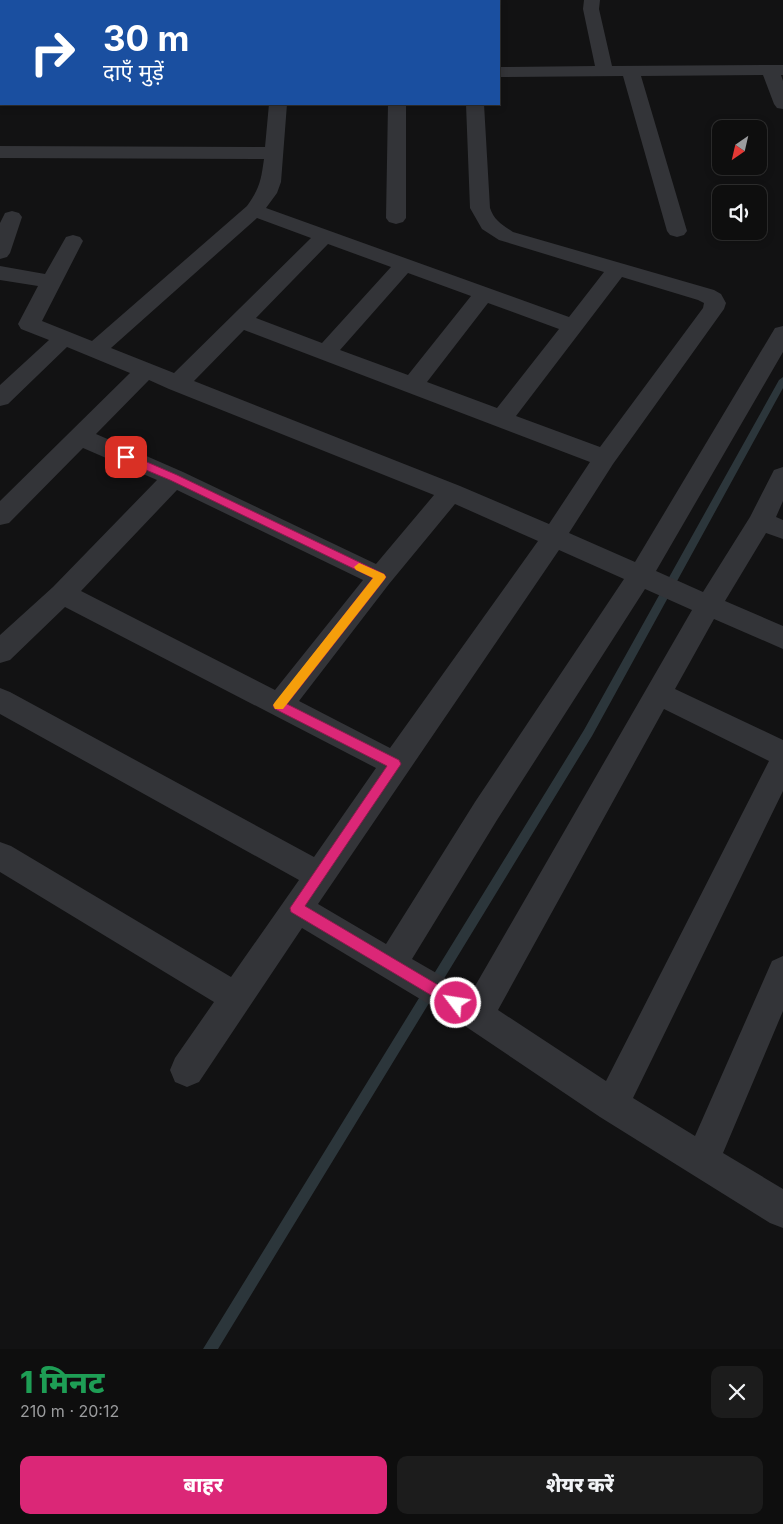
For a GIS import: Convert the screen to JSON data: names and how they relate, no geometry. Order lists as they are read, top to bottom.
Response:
{
  "north": "bottom left",
  "page": {
    "turn": ["30 m", "दाएँ मुड़ें"],
    "heading": ["1 मिनट", "210 m · 20:12"],
    "buttons": ["बाहर", "शेयर करें"]
  }
}
